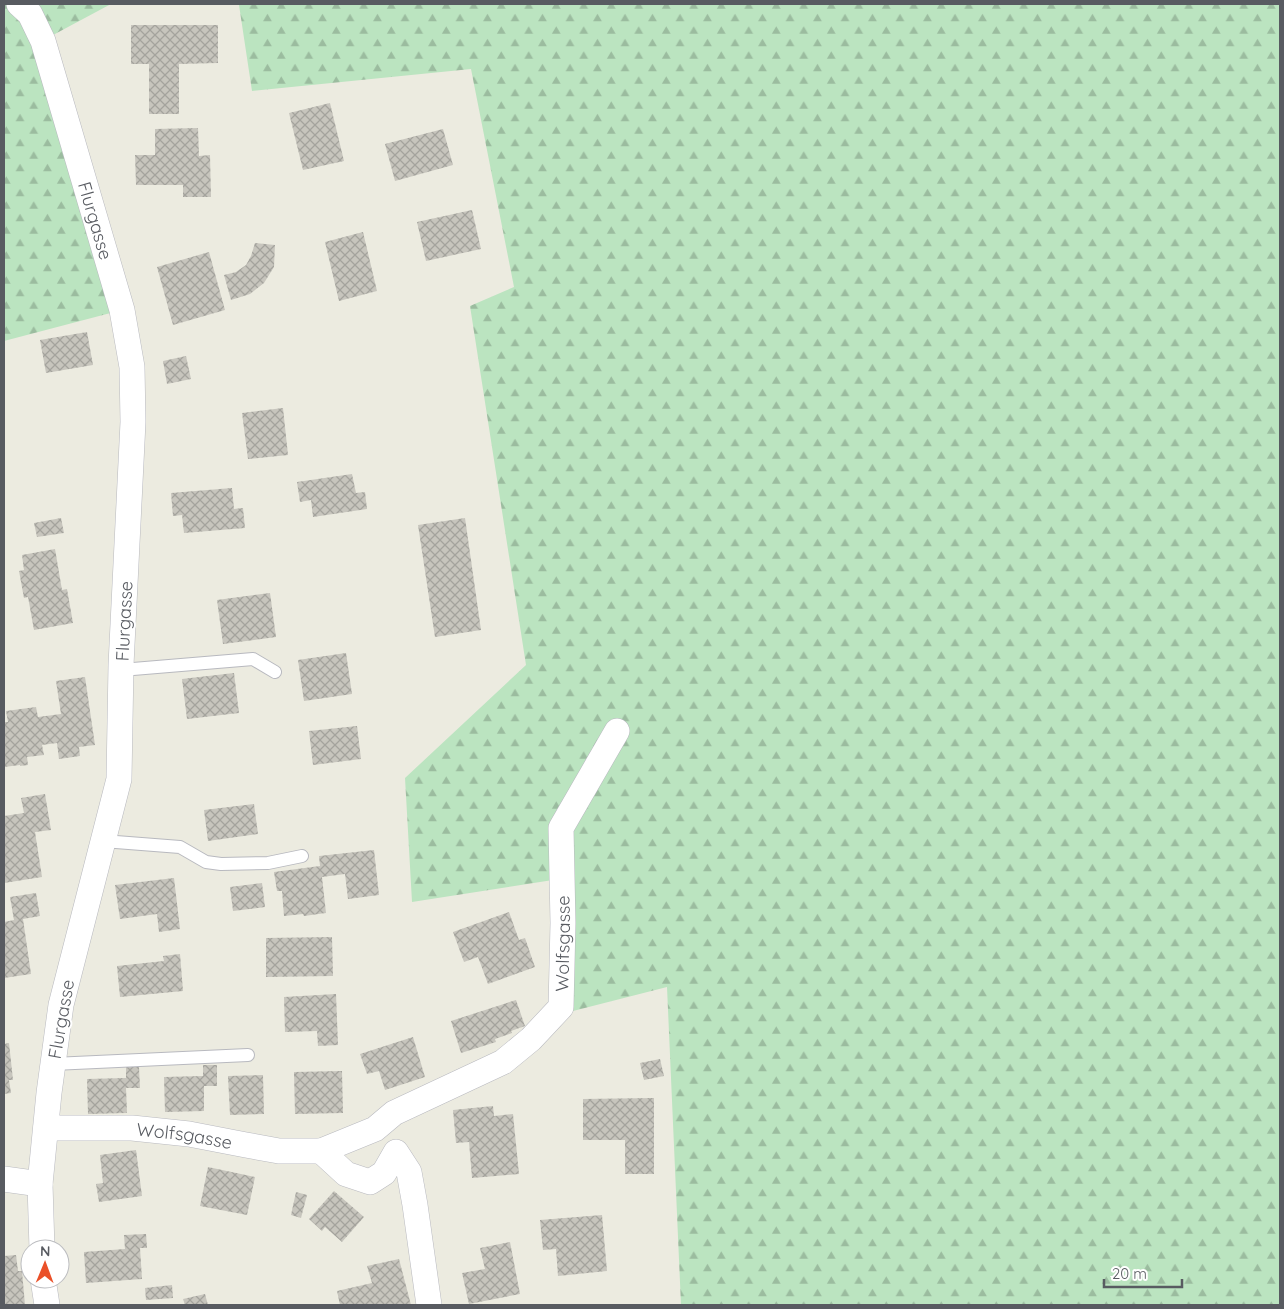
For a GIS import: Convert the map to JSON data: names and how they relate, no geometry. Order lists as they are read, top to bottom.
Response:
{
  "streets": {
    "street": ["Flurgasse", "Wolfsgasse"]
  },
  "crossings": [
    ["Flurgasse", "Wolfsgasse"]
  ],
  "scale_bar": "20 m",
  "north": "top"
}
